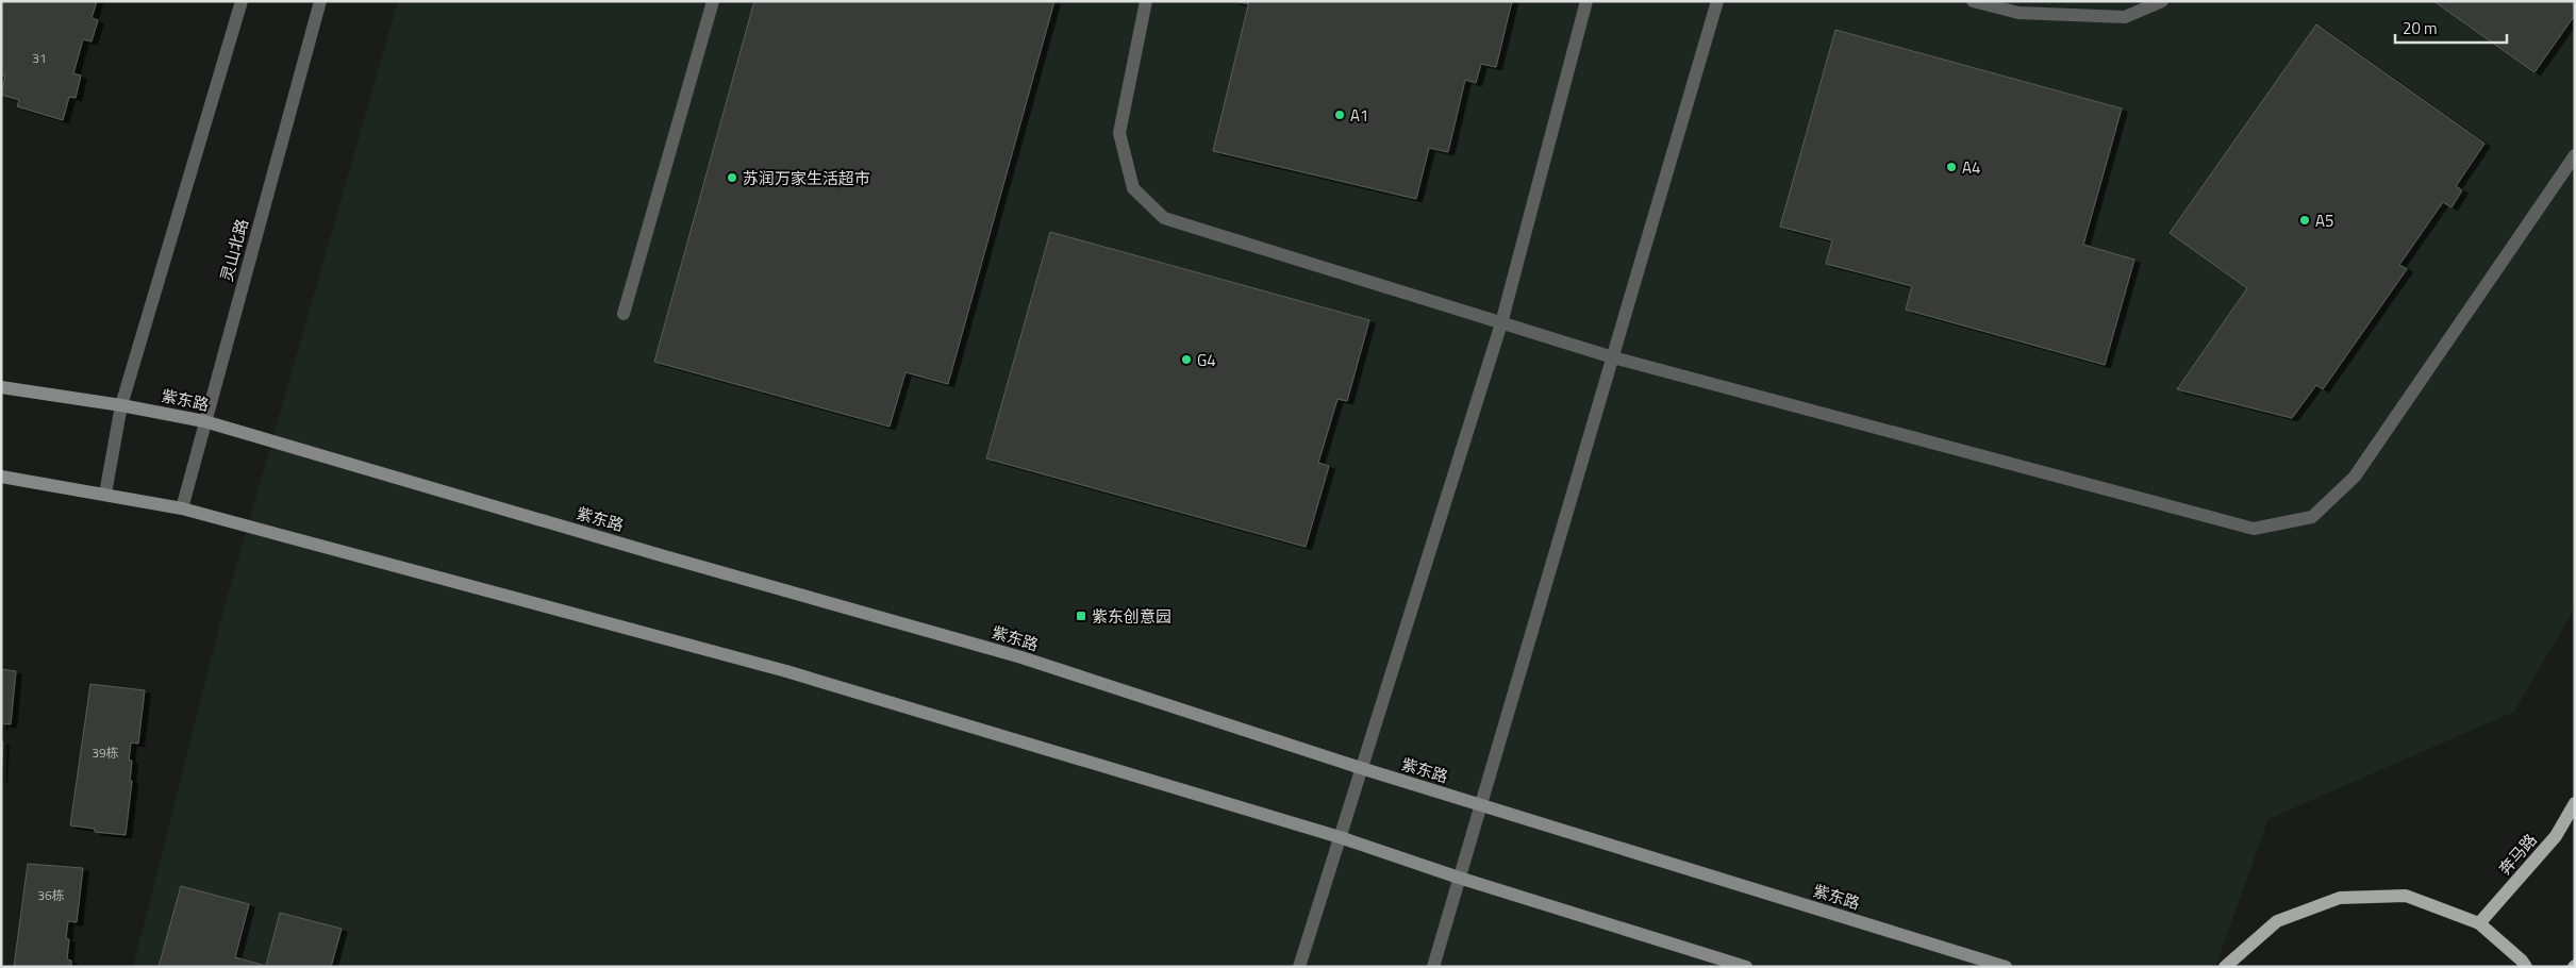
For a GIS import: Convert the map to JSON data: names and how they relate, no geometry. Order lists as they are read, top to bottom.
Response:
{
  "streets": {
    "main road": ["紫东路", "奔马路"],
    "street": ["灵山北路"]
  },
  "crossings": [
    ["灵山北路", "紫东路"]
  ],
  "places": {
    "other": [
      "A1",
      "A4",
      "苏润万家生活超市",
      "A5",
      "G4"
    ],
    "transit": ["紫东创意园"]
  },
  "house_numbers": ["31", "39栋", "36栋"],
  "scale_bar": "20 m"
}
